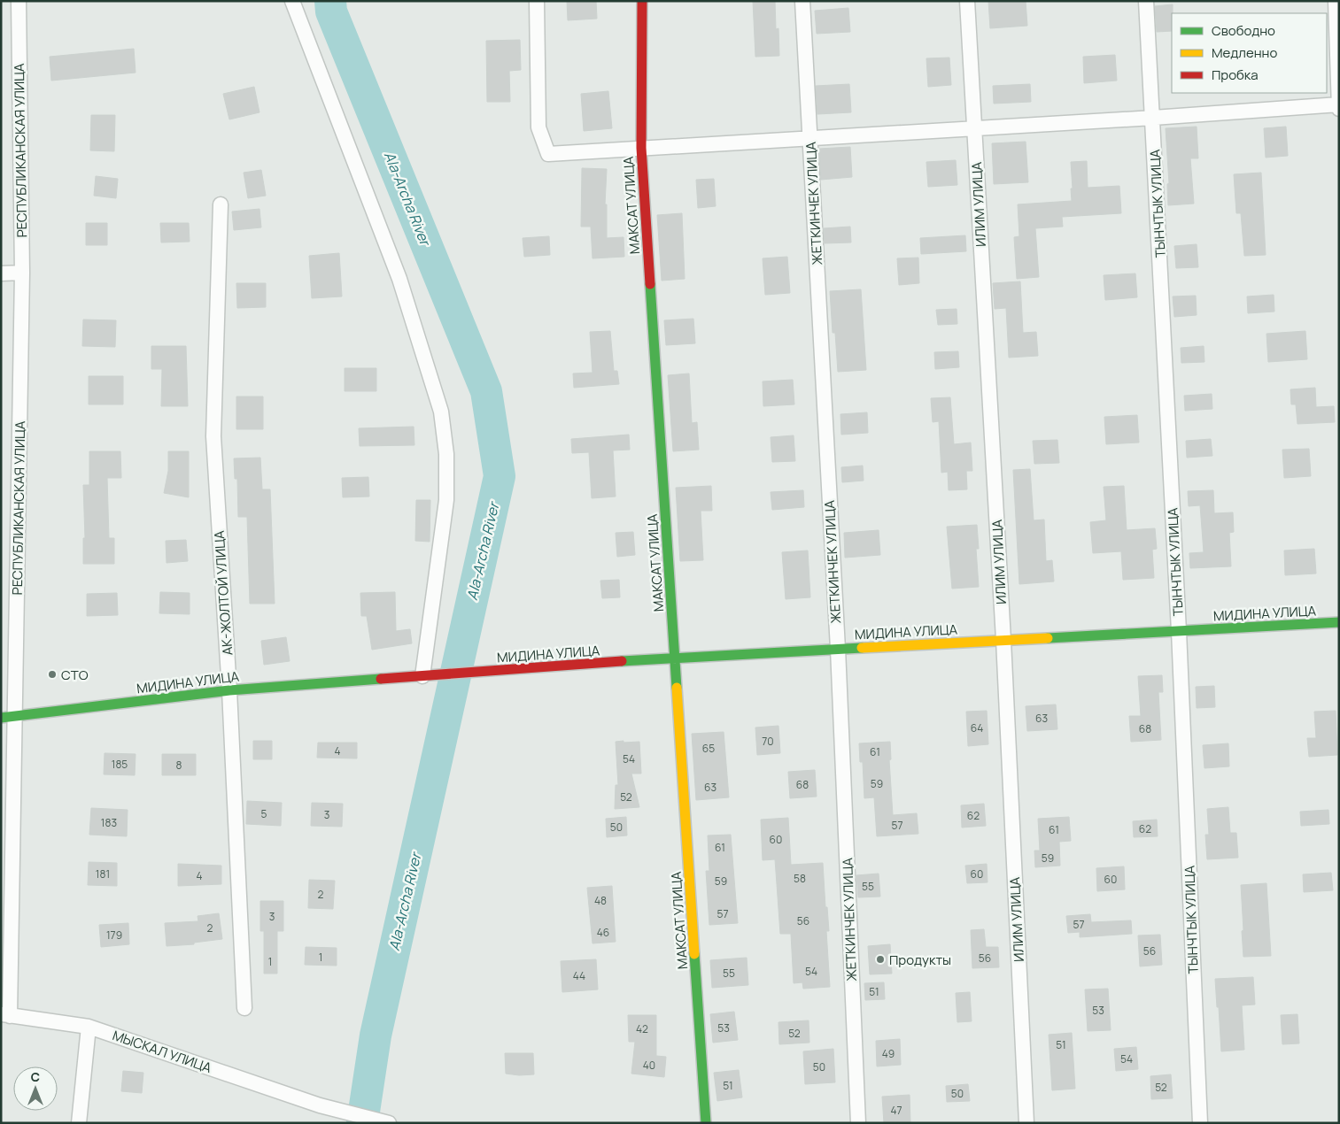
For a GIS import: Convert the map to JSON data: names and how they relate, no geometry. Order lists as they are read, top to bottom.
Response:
{
  "streets": {
    "street": [
      "РЕСПУБЛИКАНСКАЯ УЛИЦА",
      "ЖЕТКИНЧЕК УЛИЦА",
      "ТЫНЧТЫК УЛИЦА",
      "ИЛИМ УЛИЦА",
      "МАКСАТ УЛИЦА",
      "АК-ЖОЛТОЙ УЛИЦА",
      "МИДИНА УЛИЦА",
      "МЫСКАЛ УЛИЦА"
    ]
  },
  "crossings": [
    ["РЕСПУБЛИКАНСКАЯ УЛИЦА", "МИДИНА УЛИЦА"],
    ["РЕСПУБЛИКАНСКАЯ УЛИЦА", "МЫСКАЛ УЛИЦА"],
    ["ЖЕТКИНЧЕК УЛИЦА", "МИДИНА УЛИЦА"],
    ["ТЫНЧТЫК УЛИЦА", "МИДИНА УЛИЦА"],
    ["ИЛИМ УЛИЦА", "МИДИНА УЛИЦА"],
    ["МАКСАТ УЛИЦА", "МИДИНА УЛИЦА"],
    ["АК-ЖОЛТОЙ УЛИЦА", "МИДИНА УЛИЦА"]
  ],
  "water": ["Ala-Archa River"],
  "places": ["СТО", "Продукты"],
  "house_numbers": [
    "63",
    "64",
    "68",
    "70",
    "65",
    "4",
    "61",
    "54",
    "185",
    "8",
    "59",
    "68",
    "63",
    "52",
    "5",
    "3",
    "62",
    "183",
    "57",
    "50",
    "62",
    "61",
    "60",
    "61",
    "59",
    "181",
    "60",
    "4",
    "58",
    "60",
    "59",
    "55",
    "2",
    "48",
    "57",
    "3",
    "56",
    "57",
    "2",
    "46",
    "179",
    "56",
    "1",
    "56",
    "1",
    "54",
    "55",
    "44",
    "51",
    "53",
    "53",
    "42",
    "52",
    "51",
    "49",
    "54",
    "40",
    "50",
    "51",
    "52",
    "50",
    "47"
  ],
  "legend": ["Свободно", "Медленно", "Пробка"],
  "north": "top"
}
